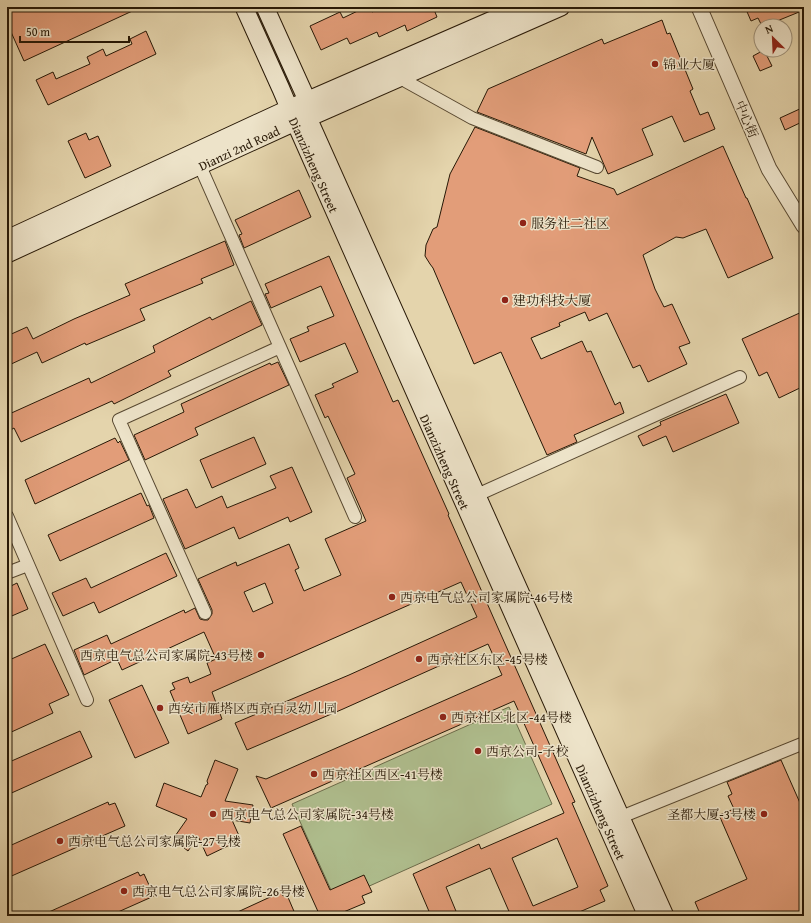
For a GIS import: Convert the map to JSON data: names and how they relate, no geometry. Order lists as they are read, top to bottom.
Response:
{
  "streets": {
    "main road": ["Dianzi 2nd Road", "Dianzizheng Street"],
    "street": ["中心街"]
  },
  "crossings": [
    ["Dianzi 2nd Road", "Dianzizheng Street"]
  ],
  "places": [
    "锦业大厦",
    "服务社二社区",
    "建功科技大厦",
    "西京电气总公司家属院-46号楼",
    "西京电气总公司家属院-43号楼",
    "西京社区东区-45号楼",
    "西安市雁塔区西京百灵幼儿园",
    "西京社区北区-44号楼",
    "西京公司-子校",
    "西京社区西区-41号楼",
    "西京电气总公司家属院-34号楼",
    "圣都大厦-3号楼",
    "西京电气总公司家属院-27号楼",
    "西京电气总公司家属院-26号楼"
  ],
  "scale_bar": "50 m",
  "north": "top left"
}
